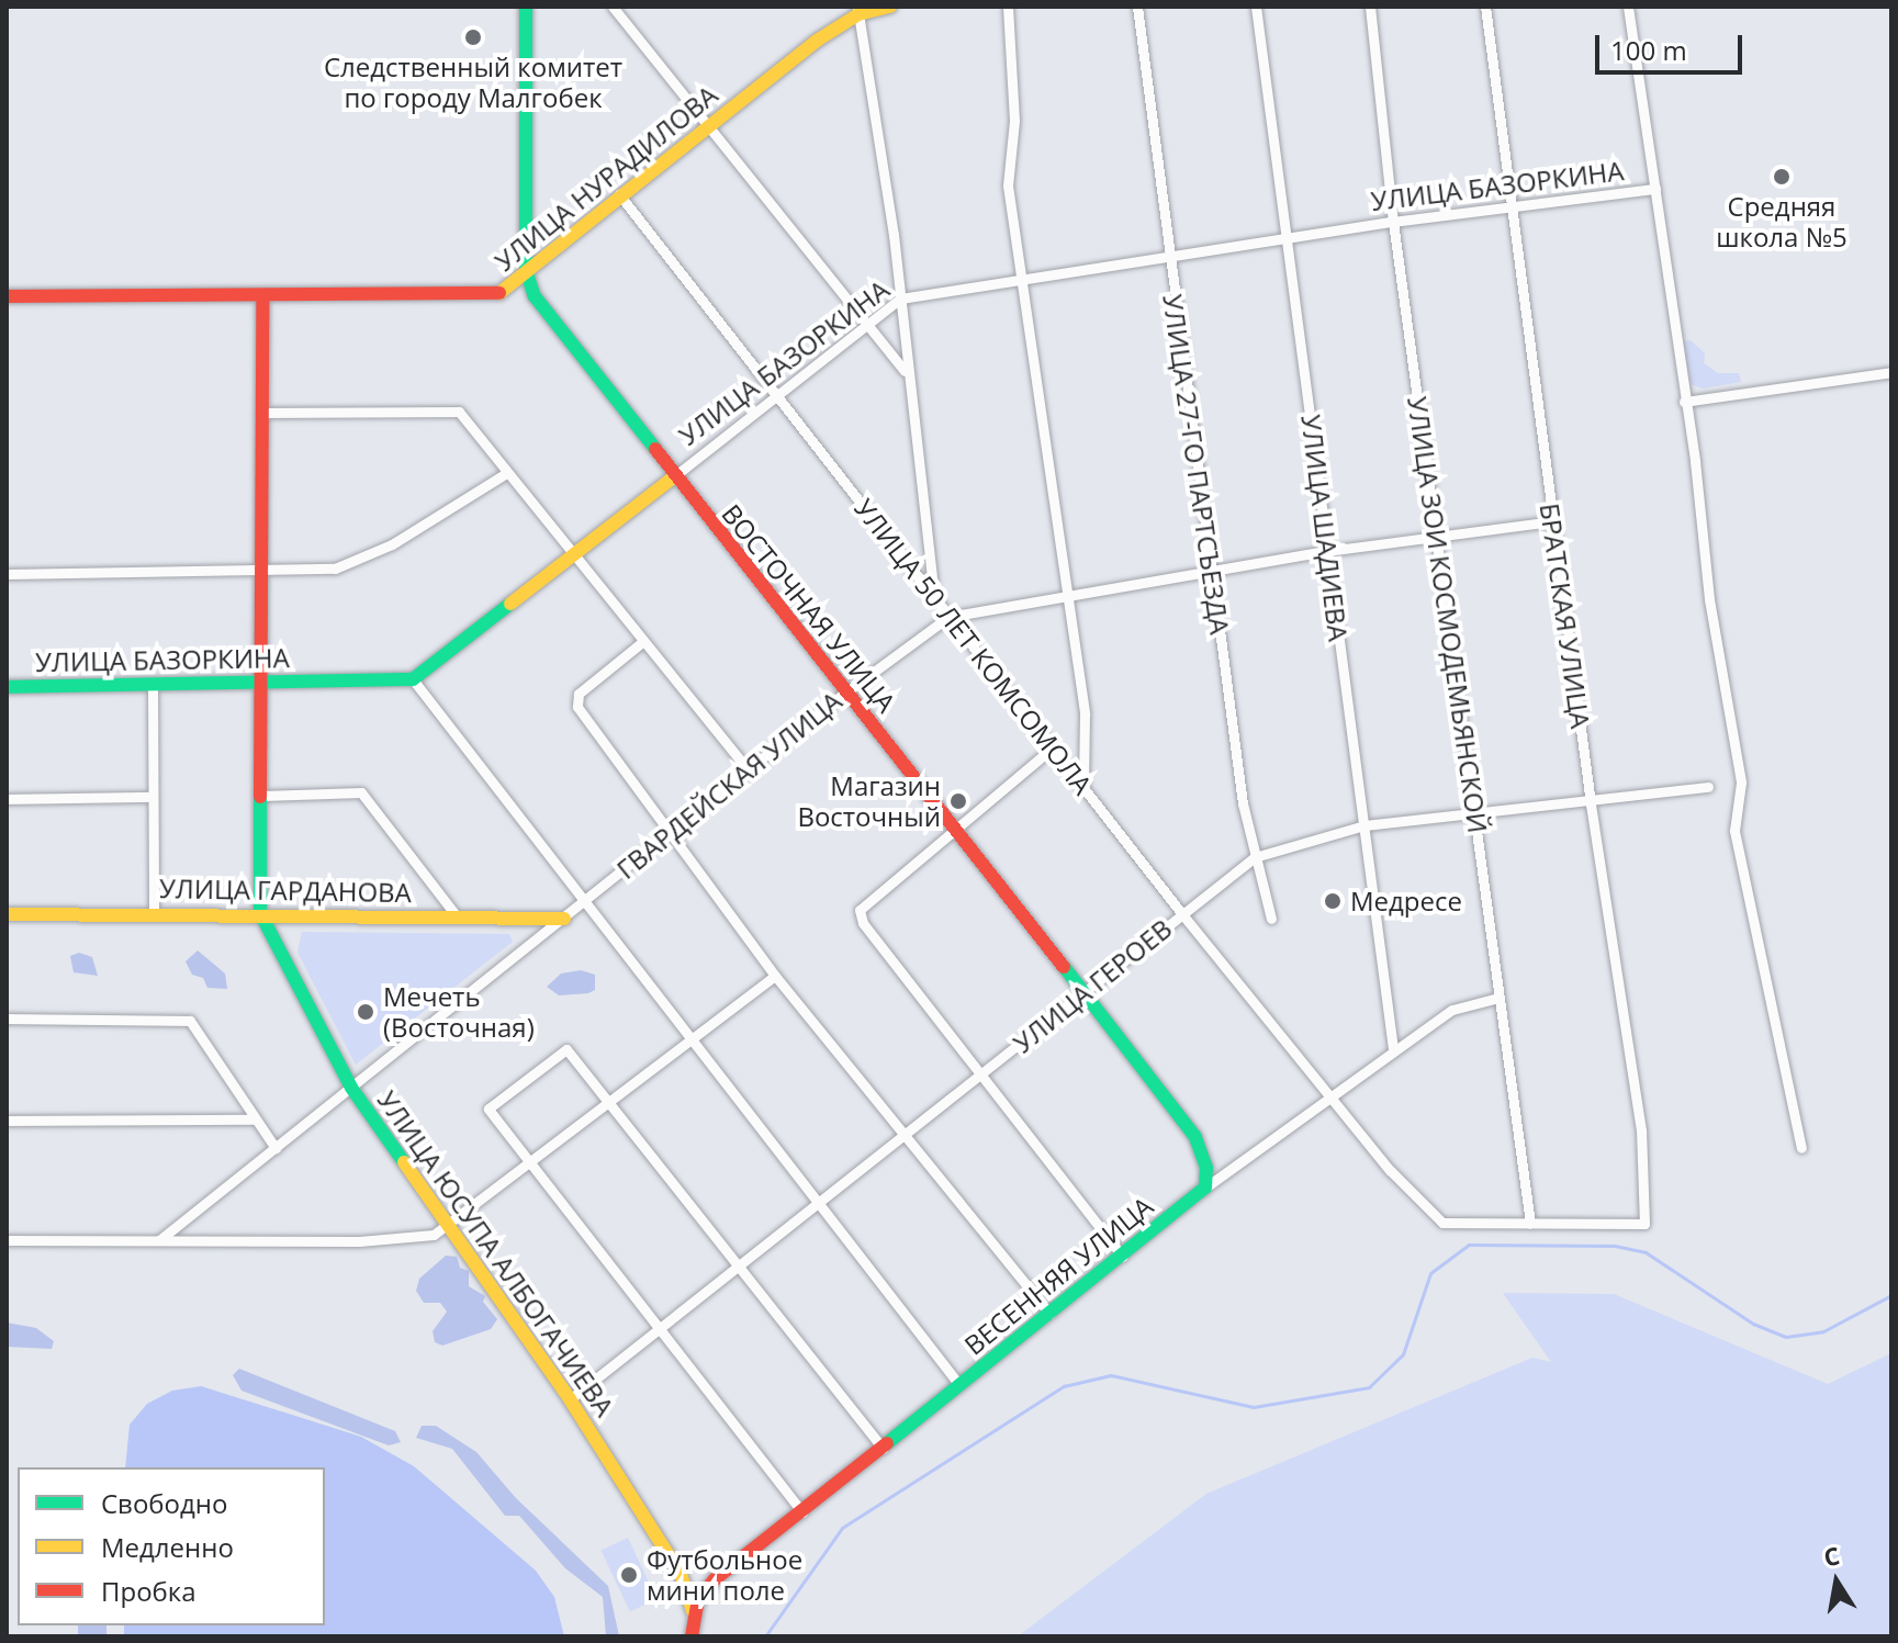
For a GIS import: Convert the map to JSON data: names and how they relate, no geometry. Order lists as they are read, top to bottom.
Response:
{
  "streets": {
    "street": [
      "УЛИЦА НУРАДИЛОВА",
      "УЛИЦА БАЗОРКИНА",
      "УЛИЦА 27-ГО ПАРТСЪЕЗДА",
      "УЛИЦА ШАДИЕВА",
      "ВОСТОЧНАЯ УЛИЦА",
      "УЛИЦА ЗОИ КОСМОДЕМЬЯНСКОЙ",
      "БРАТСКАЯ УЛИЦА",
      "УЛИЦА 50 ЛЕТ КОМСОМОЛА",
      "ГВАРДЕЙСКАЯ УЛИЦА",
      "УЛИЦА ГАРДАНОВА",
      "УЛИЦА ГЕРОЕВ",
      "УЛИЦА ЮСУПА АЛБОГАЧИЕВА",
      "ВЕСЕННЯЯ УЛИЦА"
    ]
  },
  "crossings": [
    ["УЛИЦА НУРАДИЛОВА", "ВОСТОЧНАЯ УЛИЦА"],
    ["УЛИЦА НУРАДИЛОВА", "УЛИЦА 50 ЛЕТ КОМСОМОЛА"],
    ["УЛИЦА БАЗОРКИНА", "УЛИЦА 27-ГО ПАРТСЪЕЗДА"],
    ["УЛИЦА БАЗОРКИНА", "УЛИЦА ШАДИЕВА"],
    ["УЛИЦА БАЗОРКИНА", "ВОСТОЧНАЯ УЛИЦА"],
    ["УЛИЦА БАЗОРКИНА", "УЛИЦА ЗОИ КОСМОДЕМЬЯНСКОЙ"],
    ["УЛИЦА БАЗОРКИНА", "БРАТСКАЯ УЛИЦА"],
    ["УЛИЦА БАЗОРКИНА", "УЛИЦА 50 ЛЕТ КОМСОМОЛА"],
    ["УЛИЦА 27-ГО ПАРТСЪЕЗДА", "ГВАРДЕЙСКАЯ УЛИЦА"],
    ["УЛИЦА 27-ГО ПАРТСЪЕЗДА", "УЛИЦА ГЕРОЕВ"],
    ["УЛИЦА ШАДИЕВА", "ГВАРДЕЙСКАЯ УЛИЦА"],
    ["УЛИЦА ШАДИЕВА", "УЛИЦА ГЕРОЕВ"],
    ["УЛИЦА ШАДИЕВА", "ВЕСЕННЯЯ УЛИЦА"],
    ["ВОСТОЧНАЯ УЛИЦА", "ГВАРДЕЙСКАЯ УЛИЦА"],
    ["ВОСТОЧНАЯ УЛИЦА", "УЛИЦА ГЕРОЕВ"],
    ["ВОСТОЧНАЯ УЛИЦА", "ВЕСЕННЯЯ УЛИЦА"],
    ["УЛИЦА ЗОИ КОСМОДЕМЬЯНСКОЙ", "УЛИЦА 50 ЛЕТ КОМСОМОЛА"],
    ["УЛИЦА ЗОИ КОСМОДЕМЬЯНСКОЙ", "ГВАРДЕЙСКАЯ УЛИЦА"],
    ["УЛИЦА ЗОИ КОСМОДЕМЬЯНСКОЙ", "УЛИЦА ГЕРОЕВ"],
    ["УЛИЦА ЗОИ КОСМОДЕМЬЯНСКОЙ", "ВЕСЕННЯЯ УЛИЦА"],
    ["БРАТСКАЯ УЛИЦА", "УЛИЦА 50 ЛЕТ КОМСОМОЛА"],
    ["БРАТСКАЯ УЛИЦА", "ГВАРДЕЙСКАЯ УЛИЦА"],
    ["БРАТСКАЯ УЛИЦА", "УЛИЦА ГЕРОЕВ"],
    ["УЛИЦА 50 ЛЕТ КОМСОМОЛА", "ГВАРДЕЙСКАЯ УЛИЦА"],
    ["УЛИЦА 50 ЛЕТ КОМСОМОЛА", "УЛИЦА ГЕРОЕВ"],
    ["УЛИЦА 50 ЛЕТ КОМСОМОЛА", "ВЕСЕННЯЯ УЛИЦА"],
    ["ГВАРДЕЙСКАЯ УЛИЦА", "УЛИЦА ГАРДАНОВА"],
    ["ГВАРДЕЙСКАЯ УЛИЦА", "УЛИЦА ЮСУПА АЛБОГАЧИЕВА"],
    ["УЛИЦА ГАРДАНОВА", "УЛИЦА ЮСУПА АЛБОГАЧИЕВА"],
    ["УЛИЦА ГЕРОЕВ", "УЛИЦА ЮСУПА АЛБОГАЧИЕВА"],
    ["УЛИЦА ЮСУПА АЛБОГАЧИЕВА", "ВЕСЕННЯЯ УЛИЦА"]
  ],
  "places": [
    "Следственный комитет по городу Малгобек",
    "Средняя школа №5",
    "Магазин Восточный",
    "Медресе",
    "Мечеть (Восточная)",
    "Футбольное мини поле"
  ],
  "legend": ["Свободно", "Медленно", "Пробка"],
  "scale_bar": "100 m",
  "north": "top"
}
